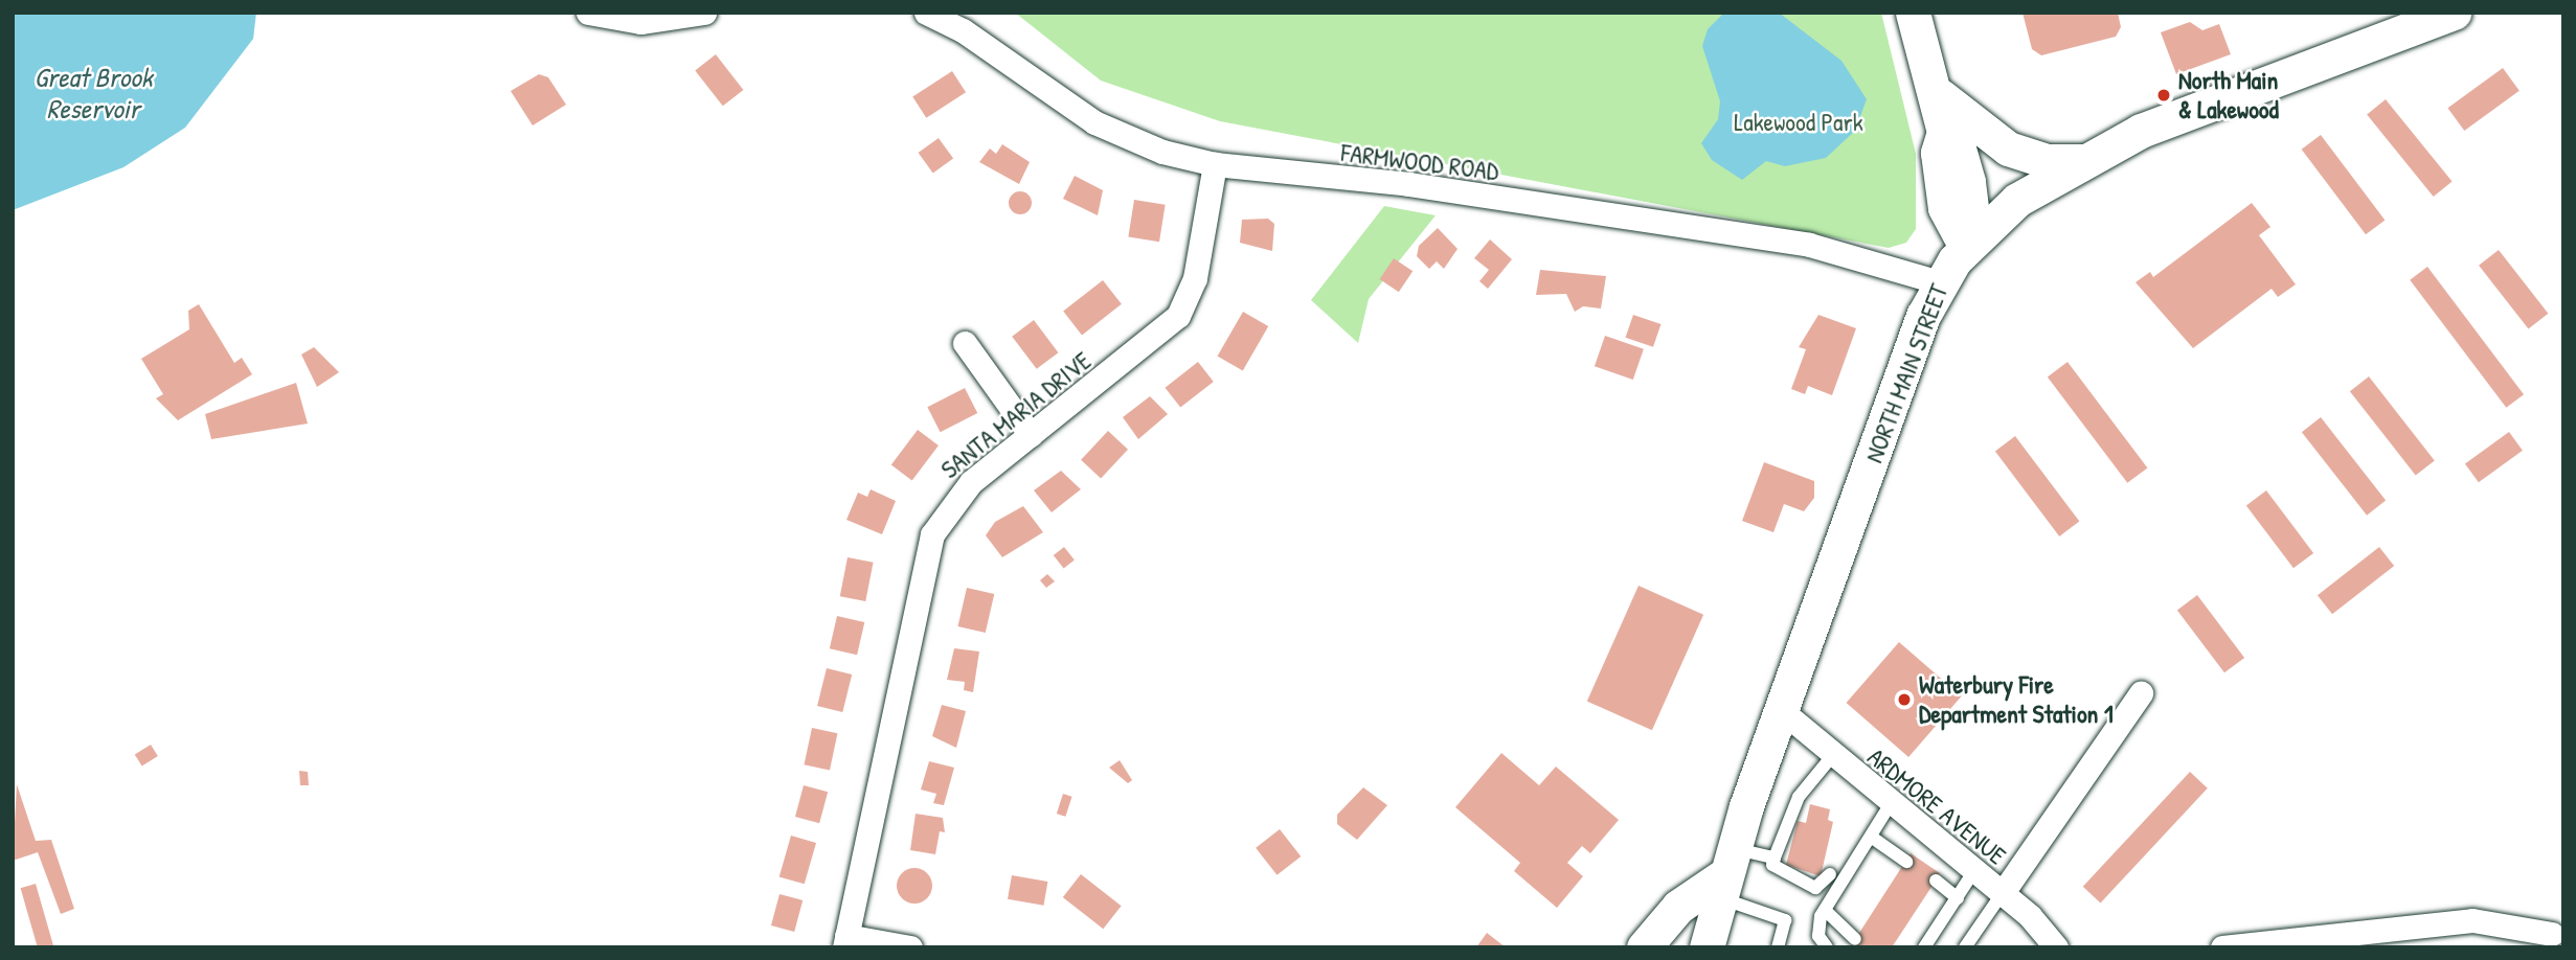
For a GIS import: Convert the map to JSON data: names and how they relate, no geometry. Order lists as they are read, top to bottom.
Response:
{
  "streets": {
    "main road": ["NORTH MAIN STREET"],
    "street": ["FARMWOOD ROAD", "SANTA MARIA DRIVE", "ARDMORE AVENUE"]
  },
  "crossings": [
    ["FARMWOOD ROAD", "NORTH MAIN STREET"],
    ["FARMWOOD ROAD", "SANTA MARIA DRIVE"],
    ["NORTH MAIN STREET", "ARDMORE AVENUE"]
  ],
  "water": ["Great Brook Reservoir"],
  "parks": ["Lakewood Park"],
  "places": ["North Main & Lakewood", "Waterbury Fire Department Station 1"]
}
